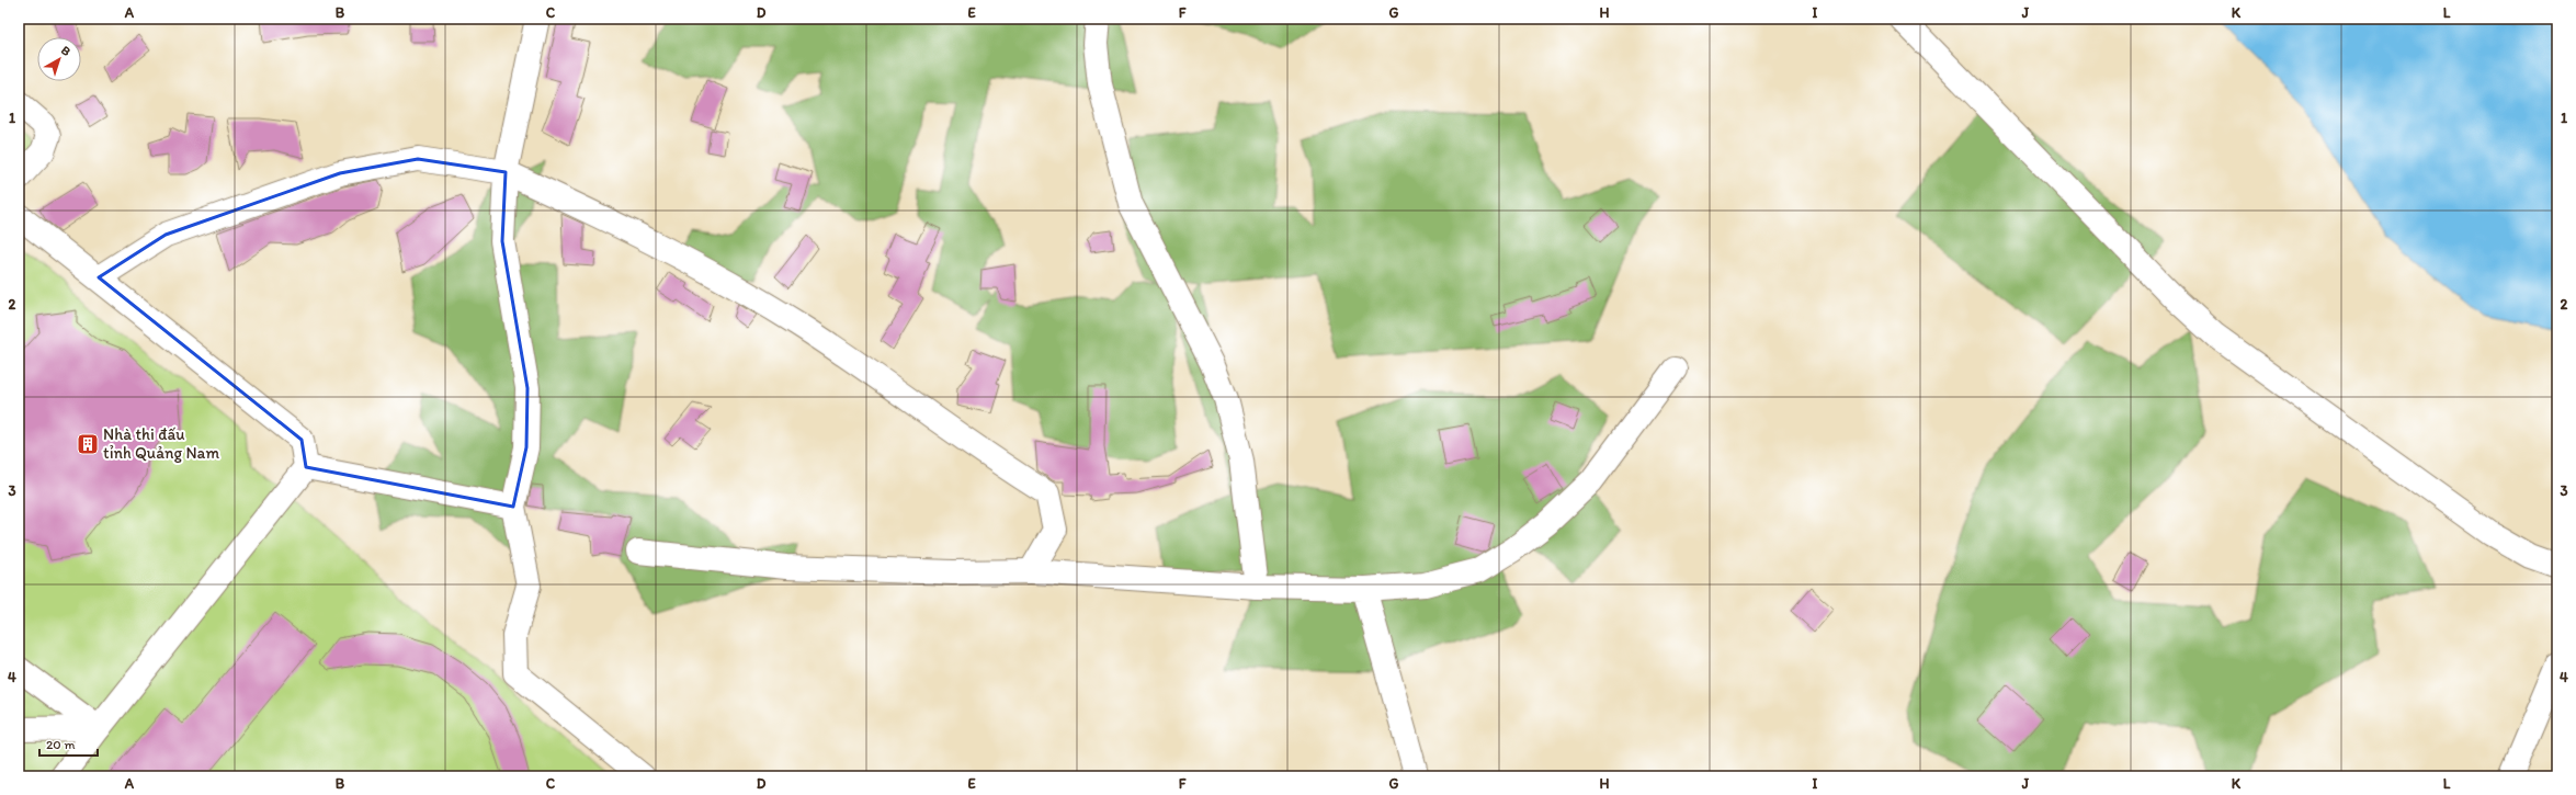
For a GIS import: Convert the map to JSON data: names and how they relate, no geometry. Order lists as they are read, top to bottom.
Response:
{
  "places": {
    "building": ["Nhà thi đấu tỉnh Quảng Nam"]
  },
  "scale_bar": "20 m",
  "north": "top right",
  "grid": {
    "columns": [
      "A",
      "B",
      "C",
      "D",
      "E",
      "F",
      "G",
      "H",
      "I",
      "J",
      "K",
      "L"
    ],
    "rows": [
      "1",
      "2",
      "3",
      "4"
    ]
  }
}
